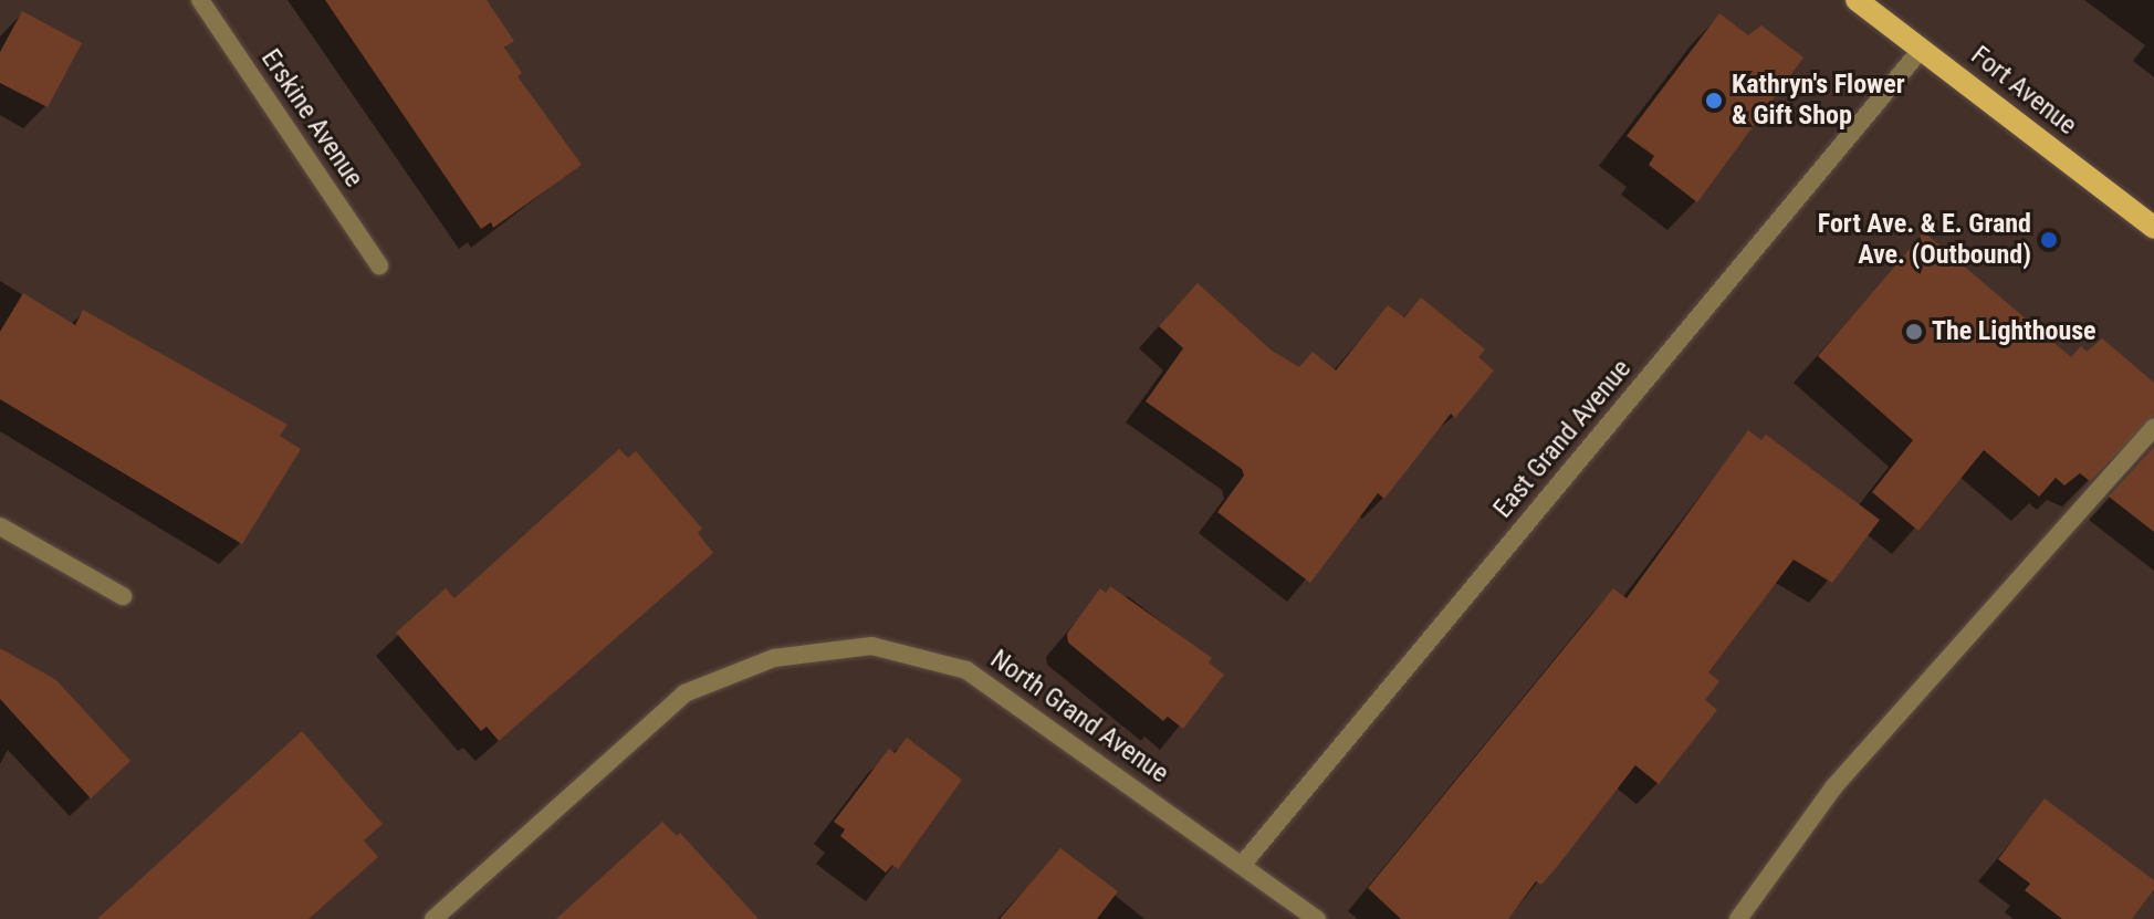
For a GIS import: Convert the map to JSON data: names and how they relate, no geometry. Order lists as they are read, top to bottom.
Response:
{
  "streets": {
    "main road": ["Fort Avenue"],
    "street": ["Erskine Avenue", "East Grand Avenue", "North Grand Avenue"]
  },
  "crossings": [
    ["Fort Avenue", "East Grand Avenue"],
    ["East Grand Avenue", "North Grand Avenue"]
  ],
  "places": ["Kathryn's Flower & Gift Shop", "Fort Ave. & E. Grand Ave. (Outbound)", "The Lighthouse"]
}
